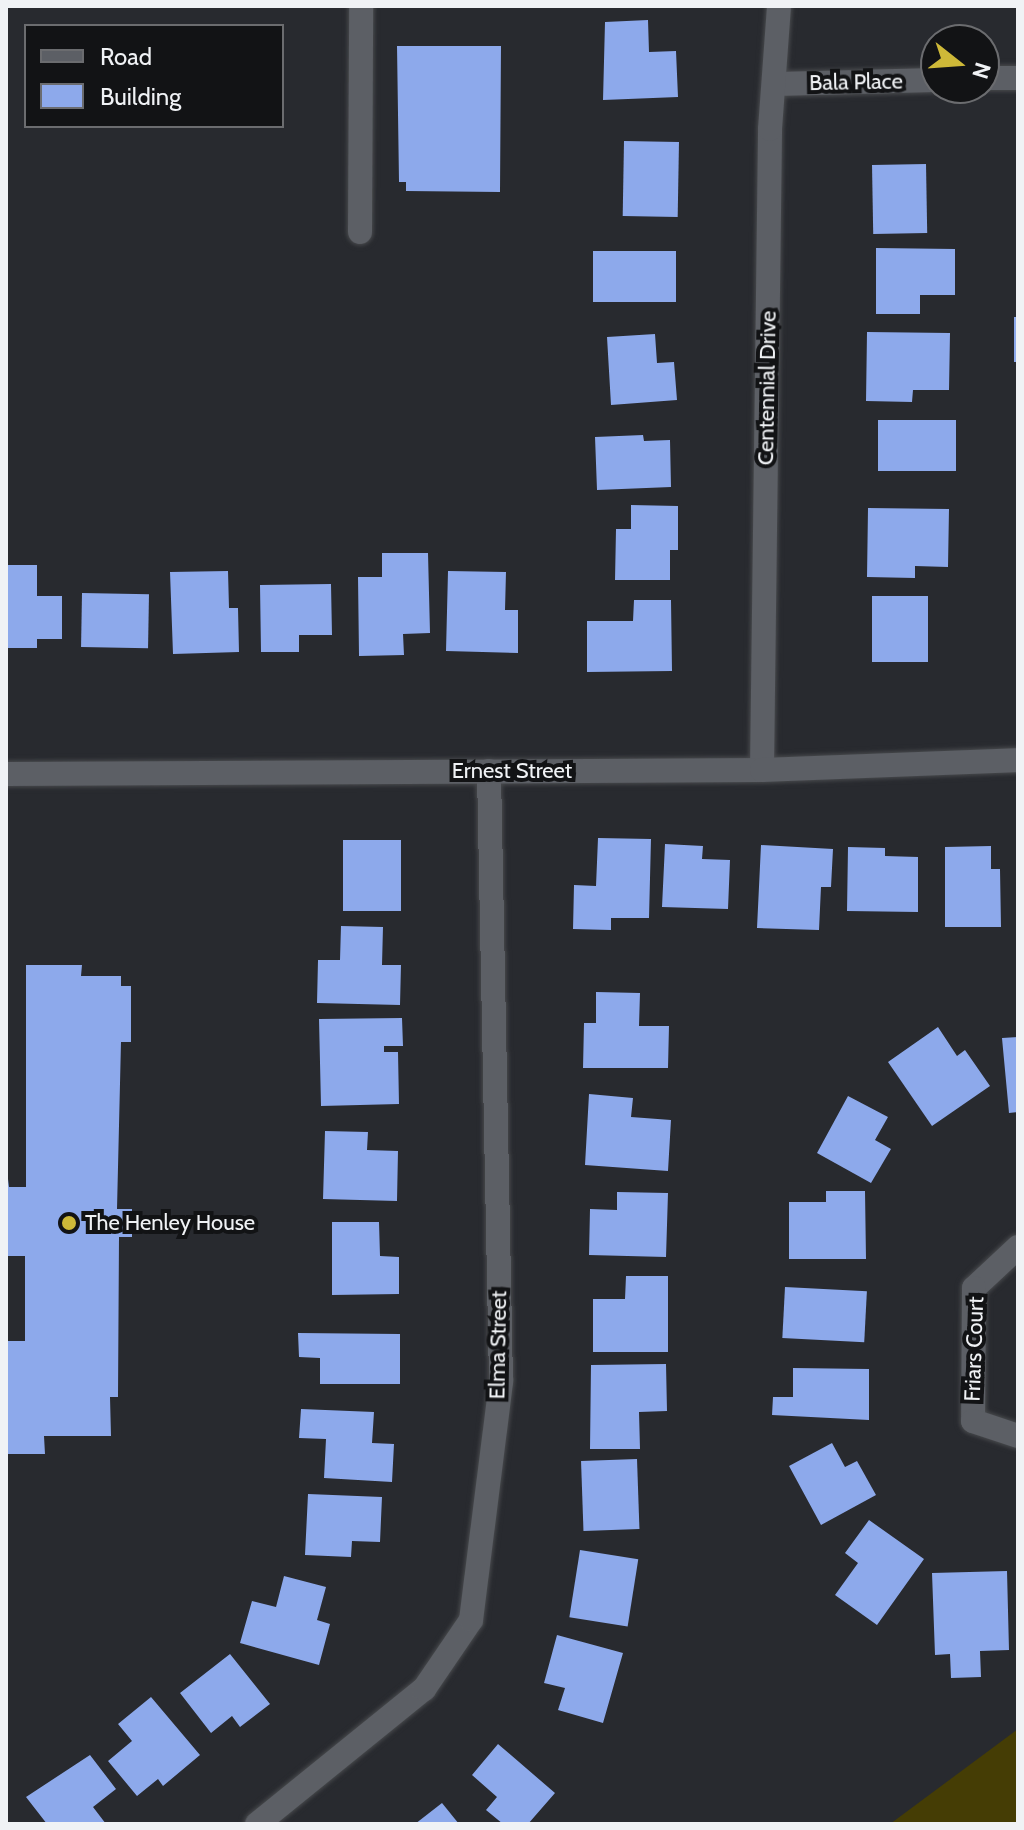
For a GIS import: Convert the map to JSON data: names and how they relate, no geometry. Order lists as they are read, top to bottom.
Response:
{
  "streets": {
    "street": [
      "Bala Place",
      "Centennial Drive",
      "Ernest Street",
      "Elma Street",
      "Friars Court"
    ]
  },
  "crossings": [
    ["Bala Place", "Centennial Drive"],
    ["Centennial Drive", "Ernest Street"],
    ["Ernest Street", "Elma Street"]
  ],
  "places": ["The Henley House"],
  "legend": ["Road", "Building"],
  "north": "right"
}
